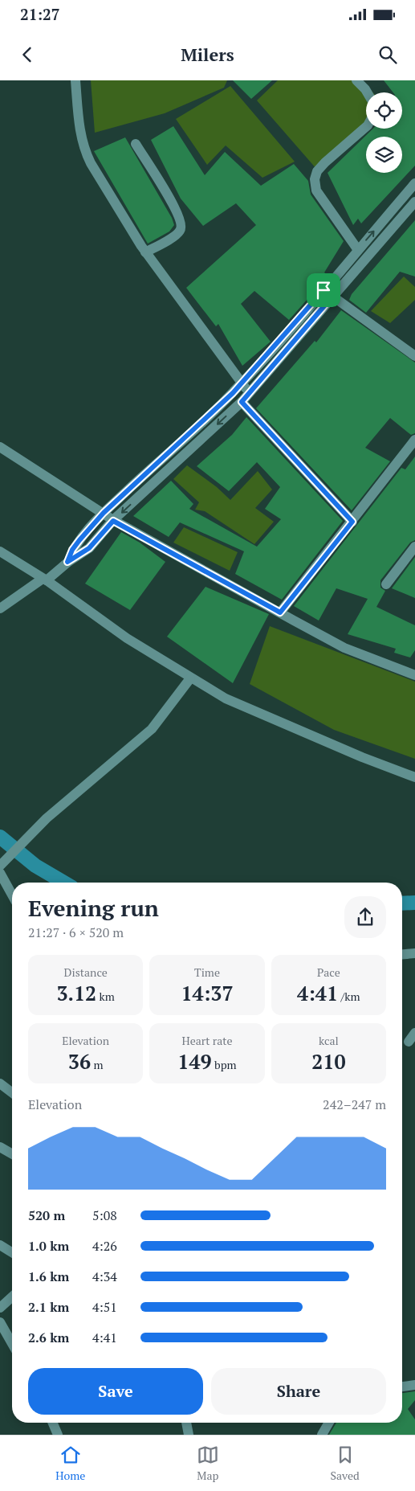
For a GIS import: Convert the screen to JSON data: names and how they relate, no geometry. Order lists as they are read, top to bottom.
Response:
{
  "page": {
    "status": "21:27",
    "header": "Milers",
    "heading": ["Evening run", "21:27 · 6 × 520 m"],
    "stats": [
      ["Distance", "3.12 km"],
      ["Time", "14:37"],
      ["Pace", "4:41 /km"],
      ["Elevation", "36 m"],
      ["Heart rate", "149 bpm"],
      ["kcal", "210"]
    ],
    "chart": ["Elevation", "242–247 m"],
    "list": [
      {
        "name": "520 m",
        "note": "5:08"
      },
      {
        "name": "1.0 km",
        "note": "4:26"
      },
      {
        "name": "1.6 km",
        "note": "4:34"
      },
      {
        "name": "2.1 km",
        "note": "4:51"
      },
      {
        "name": "2.6 km",
        "note": "4:41"
      }
    ],
    "buttons": ["Save", "Share"],
    "tabs": ["Home", "Map", "Saved"]
  }
}
